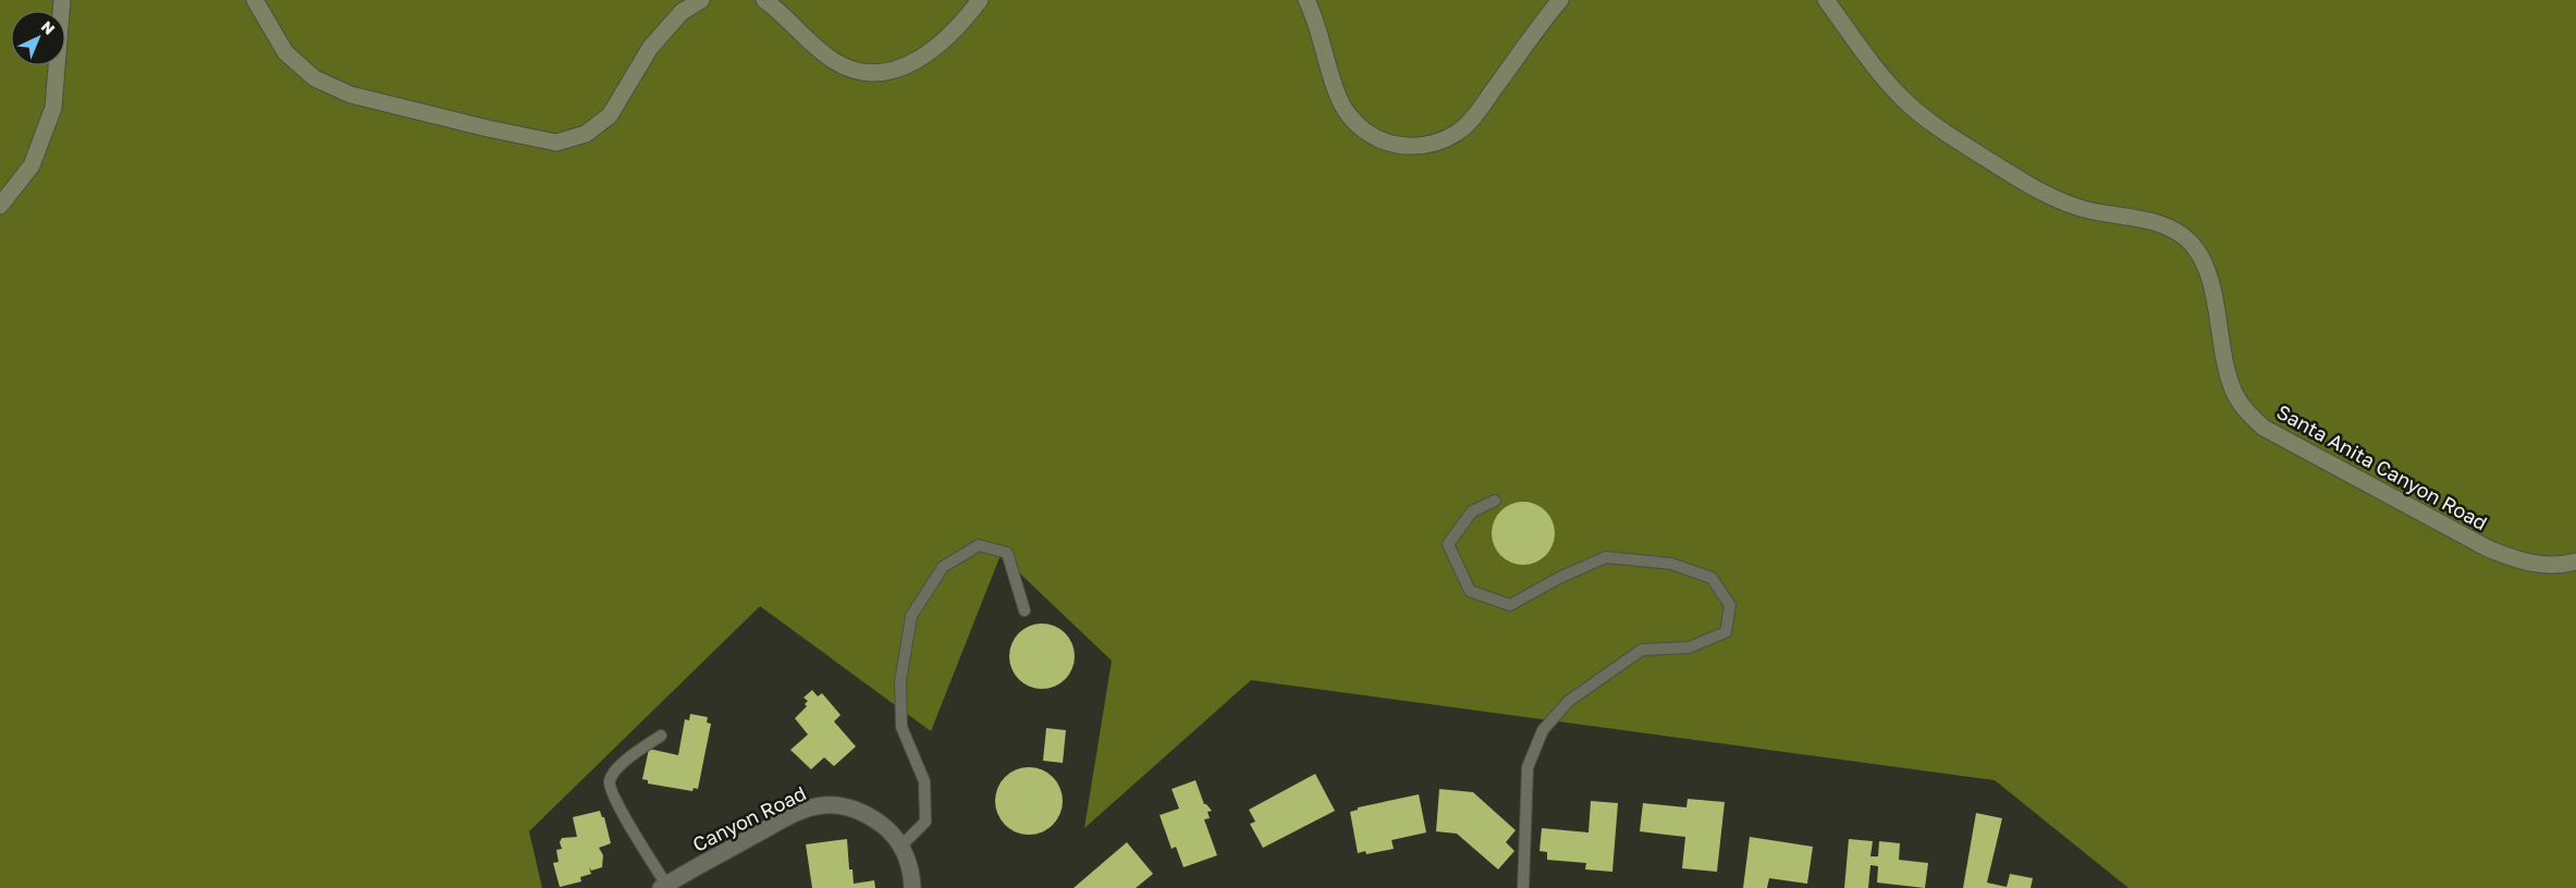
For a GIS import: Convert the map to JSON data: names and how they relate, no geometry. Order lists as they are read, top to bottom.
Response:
{
  "streets": {
    "street": ["Santa Anita Canyon Road", "Canyon Road"]
  },
  "north": "top right"
}
